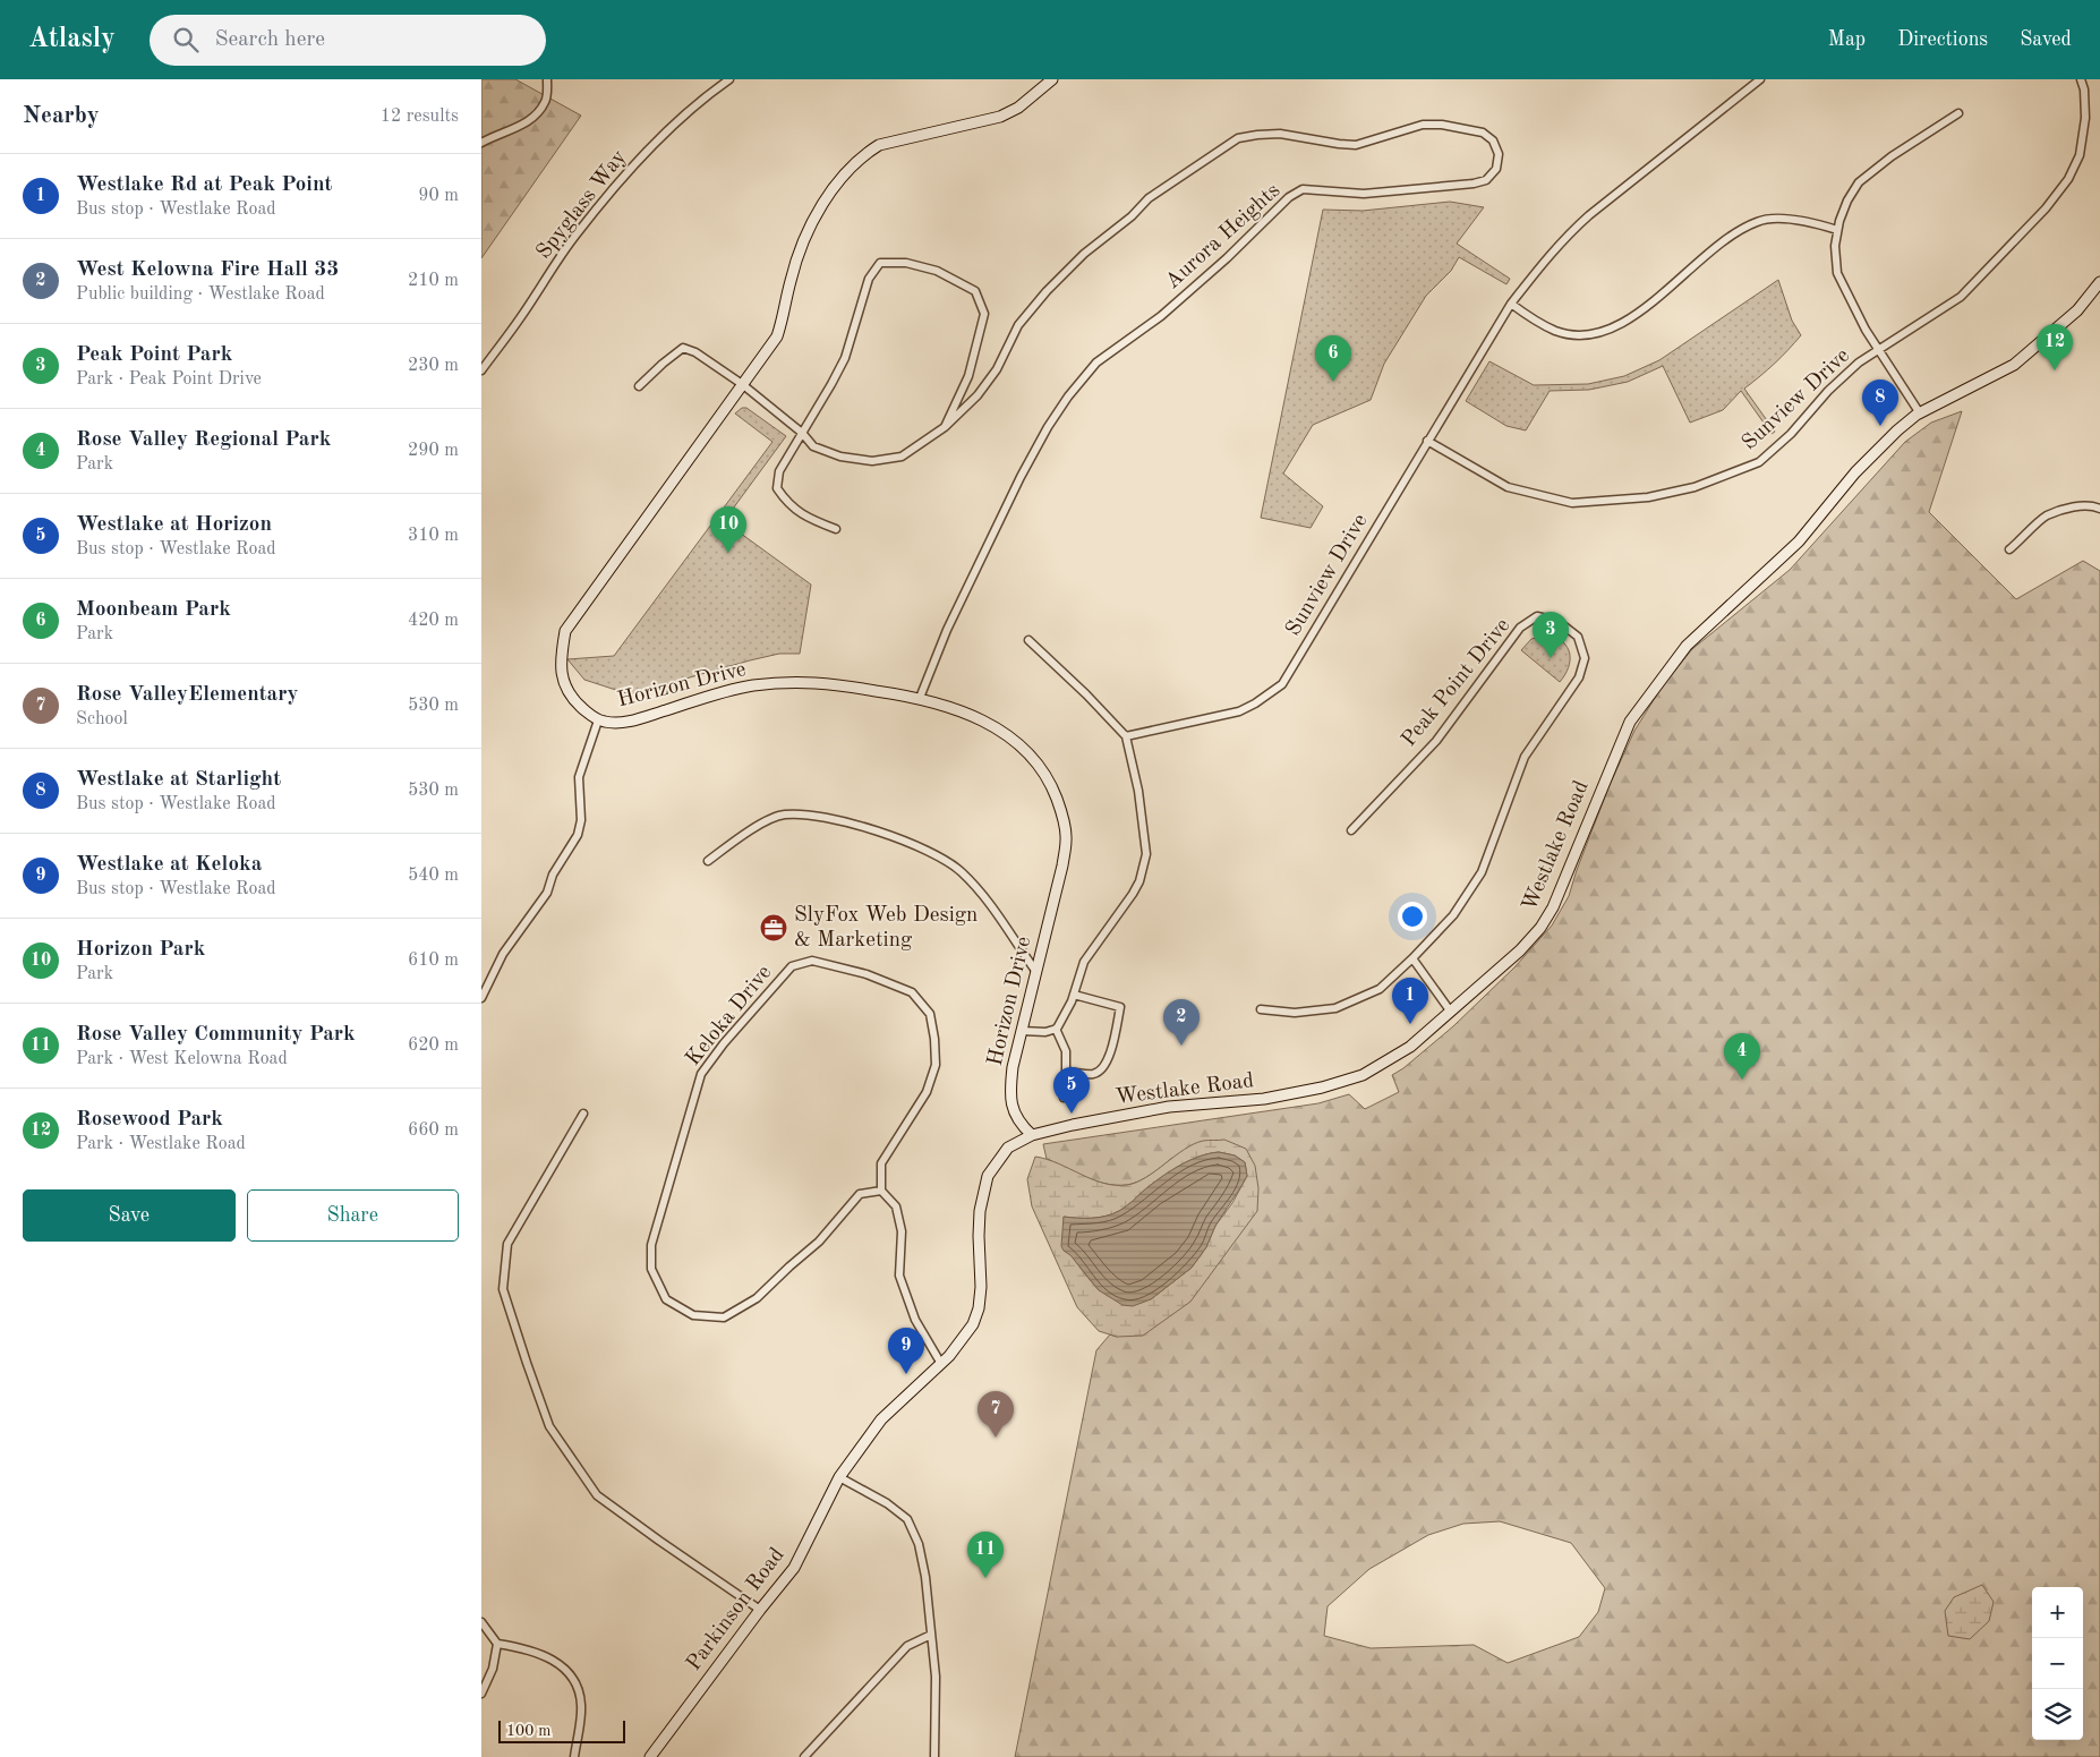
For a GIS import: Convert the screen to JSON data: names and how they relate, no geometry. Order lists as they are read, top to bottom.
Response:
{
  "streets": {
    "street": [
      "Spyglass Way",
      "Aurora Heights",
      "Sunview Drive",
      "Peak Point Drive",
      "Horizon Drive",
      "Westlake Road",
      "Keloka Drive",
      "Parkinson Road"
    ]
  },
  "crossings": [
    ["Aurora Heights", "Horizon Drive"],
    ["Horizon Drive", "Westlake Road"],
    ["Westlake Road", "Parkinson Road"]
  ],
  "places": {
    "office": ["SlyFox Web Design & Marketing"]
  },
  "scale_bar": "100 m",
  "page": {
    "header": "Atlasly",
    "search": "Search here",
    "nav": ["Map", "Directions", "Saved"],
    "heading": ["Nearby", "12 results"],
    "list": [
      {
        "mark": "1",
        "name": "Westlake Rd at Peak Point",
        "note": "Bus stop · Westlake Road",
        "value": "90 m"
      },
      {
        "mark": "2",
        "name": "West Kelowna Fire Hall 33",
        "note": "Public building · Westlake Road",
        "value": "210 m"
      },
      {
        "mark": "3",
        "name": "Peak Point Park",
        "note": "Park · Peak Point Drive",
        "value": "230 m"
      },
      {
        "mark": "4",
        "name": "Rose Valley Regional Park",
        "note": "Park",
        "value": "290 m"
      },
      {
        "mark": "5",
        "name": "Westlake at Horizon",
        "note": "Bus stop · Westlake Road",
        "value": "310 m"
      },
      {
        "mark": "6",
        "name": "Moonbeam Park",
        "note": "Park",
        "value": "420 m"
      },
      {
        "mark": "7",
        "name": "Rose ValleyElementary",
        "note": "School",
        "value": "530 m"
      },
      {
        "mark": "8",
        "name": "Westlake at Starlight",
        "note": "Bus stop · Westlake Road",
        "value": "530 m"
      },
      {
        "mark": "9",
        "name": "Westlake at Keloka",
        "note": "Bus stop · Westlake Road",
        "value": "540 m"
      },
      {
        "mark": "10",
        "name": "Horizon Park",
        "note": "Park",
        "value": "610 m"
      },
      {
        "mark": "11",
        "name": "Rose Valley Community Park",
        "note": "Park · West Kelowna Road",
        "value": "620 m"
      },
      {
        "mark": "12",
        "name": "Rosewood Park",
        "note": "Park · Westlake Road",
        "value": "660 m"
      }
    ],
    "pins": [
      "12",
      "6",
      "8",
      "10",
      "3",
      "1",
      "2",
      "4",
      "5",
      "9",
      "7",
      "11"
    ],
    "buttons": ["Save", "Share"],
    "map_buttons": ["+", "−"],
    "scale": "100 m"
  }
}
